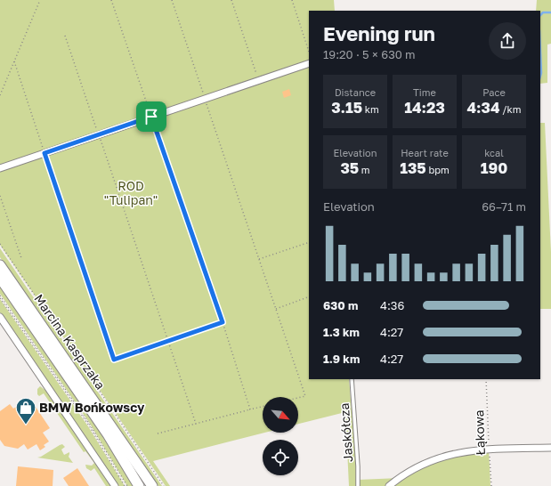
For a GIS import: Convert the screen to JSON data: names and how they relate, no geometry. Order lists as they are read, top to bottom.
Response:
{
  "streets": {
    "main road": ["Marcina Kasprzaka"],
    "lane": ["Jaskółcza"],
    "path": ["Łąkowa"]
  },
  "parks": ["ROD \"Tulipan\""],
  "places": {
    "shop": ["BMW Bońkowscy"]
  },
  "north": "bottom right",
  "page": {
    "heading": ["Evening run", "19:20 · 5 × 630 m"],
    "stats": [
      ["Distance", "3.15 km"],
      ["Time", "14:23"],
      ["Pace", "4:34 /km"],
      ["Elevation", "35 m"],
      ["Heart rate", "135 bpm"],
      ["kcal", "190"]
    ],
    "chart": ["Elevation", "66–71 m"],
    "list": [
      {
        "name": "630 m",
        "note": "4:36"
      },
      {
        "name": "1.3 km",
        "note": "4:27"
      },
      {
        "name": "1.9 km",
        "note": "4:27"
      }
    ]
  }
}
